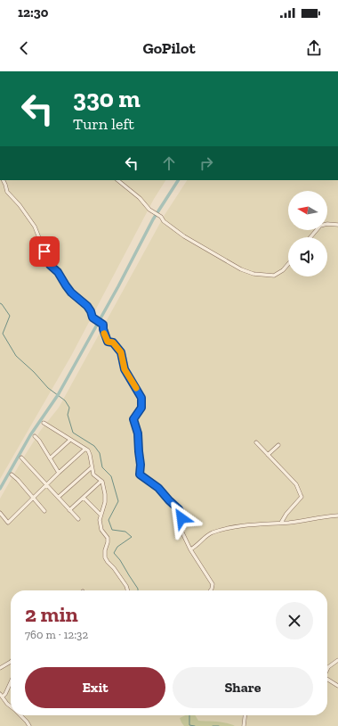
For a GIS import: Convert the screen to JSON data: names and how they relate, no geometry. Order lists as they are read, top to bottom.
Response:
{
  "north": "left",
  "page": {
    "status": "12:30",
    "header": "GoPilot",
    "turn": ["330 m", "Turn left"],
    "heading": ["2 min", "760 m · 12:32"],
    "buttons": ["Exit", "Share"]
  }
}
